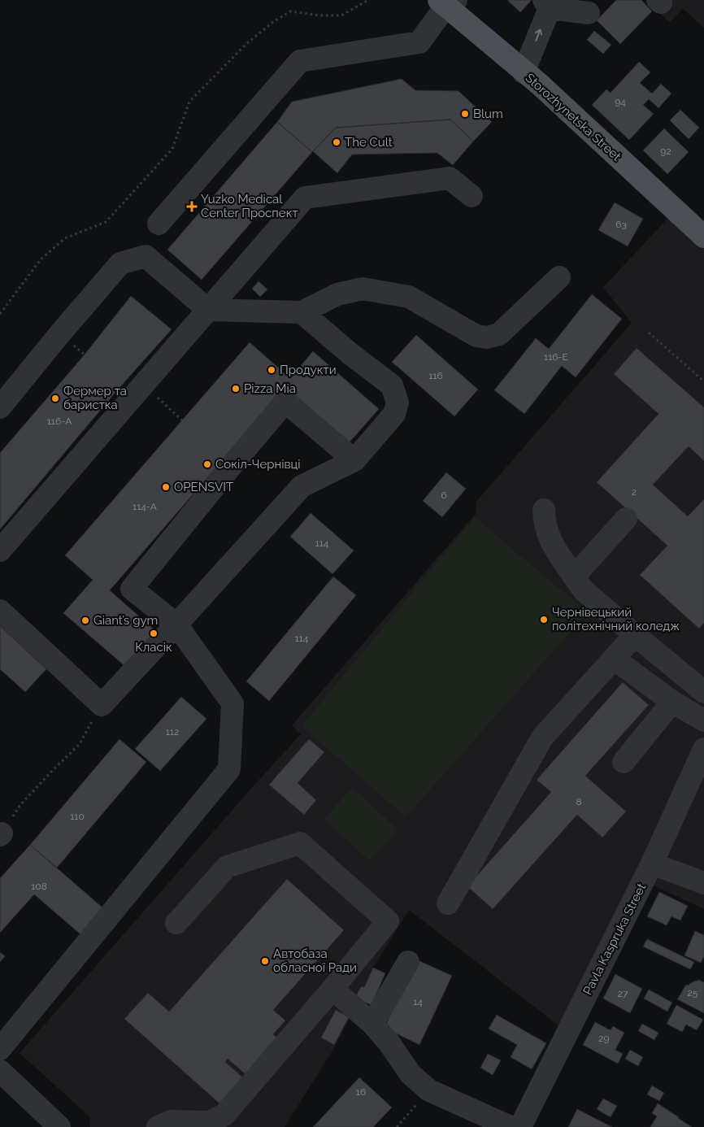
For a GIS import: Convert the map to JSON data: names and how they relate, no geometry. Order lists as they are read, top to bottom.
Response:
{
  "streets": {
    "main road": ["Storozhynetska Street"],
    "street": ["Pavla Kaspruka Street"]
  },
  "places": {
    "other": [
      "Blum",
      "The Cult",
      "Продукти",
      "Pizza Mia",
      "Фермер та баристка",
      "Сокіл-Чернівці",
      "OPENSVIT",
      "Чернівецький політехнічний коледж",
      "Giant’s gym",
      "Класік",
      "Автобаза обласної Ради"
    ],
    "health": ["Yuzko Medical Center Проспект"]
  },
  "house_numbers": [
    "94",
    "92",
    "63",
    "116-Е",
    "116",
    "116-А",
    "2",
    "6",
    "114-А",
    "114",
    "114",
    "112",
    "8",
    "110",
    "108",
    "25",
    "27",
    "14",
    "29",
    "16"
  ]
}
